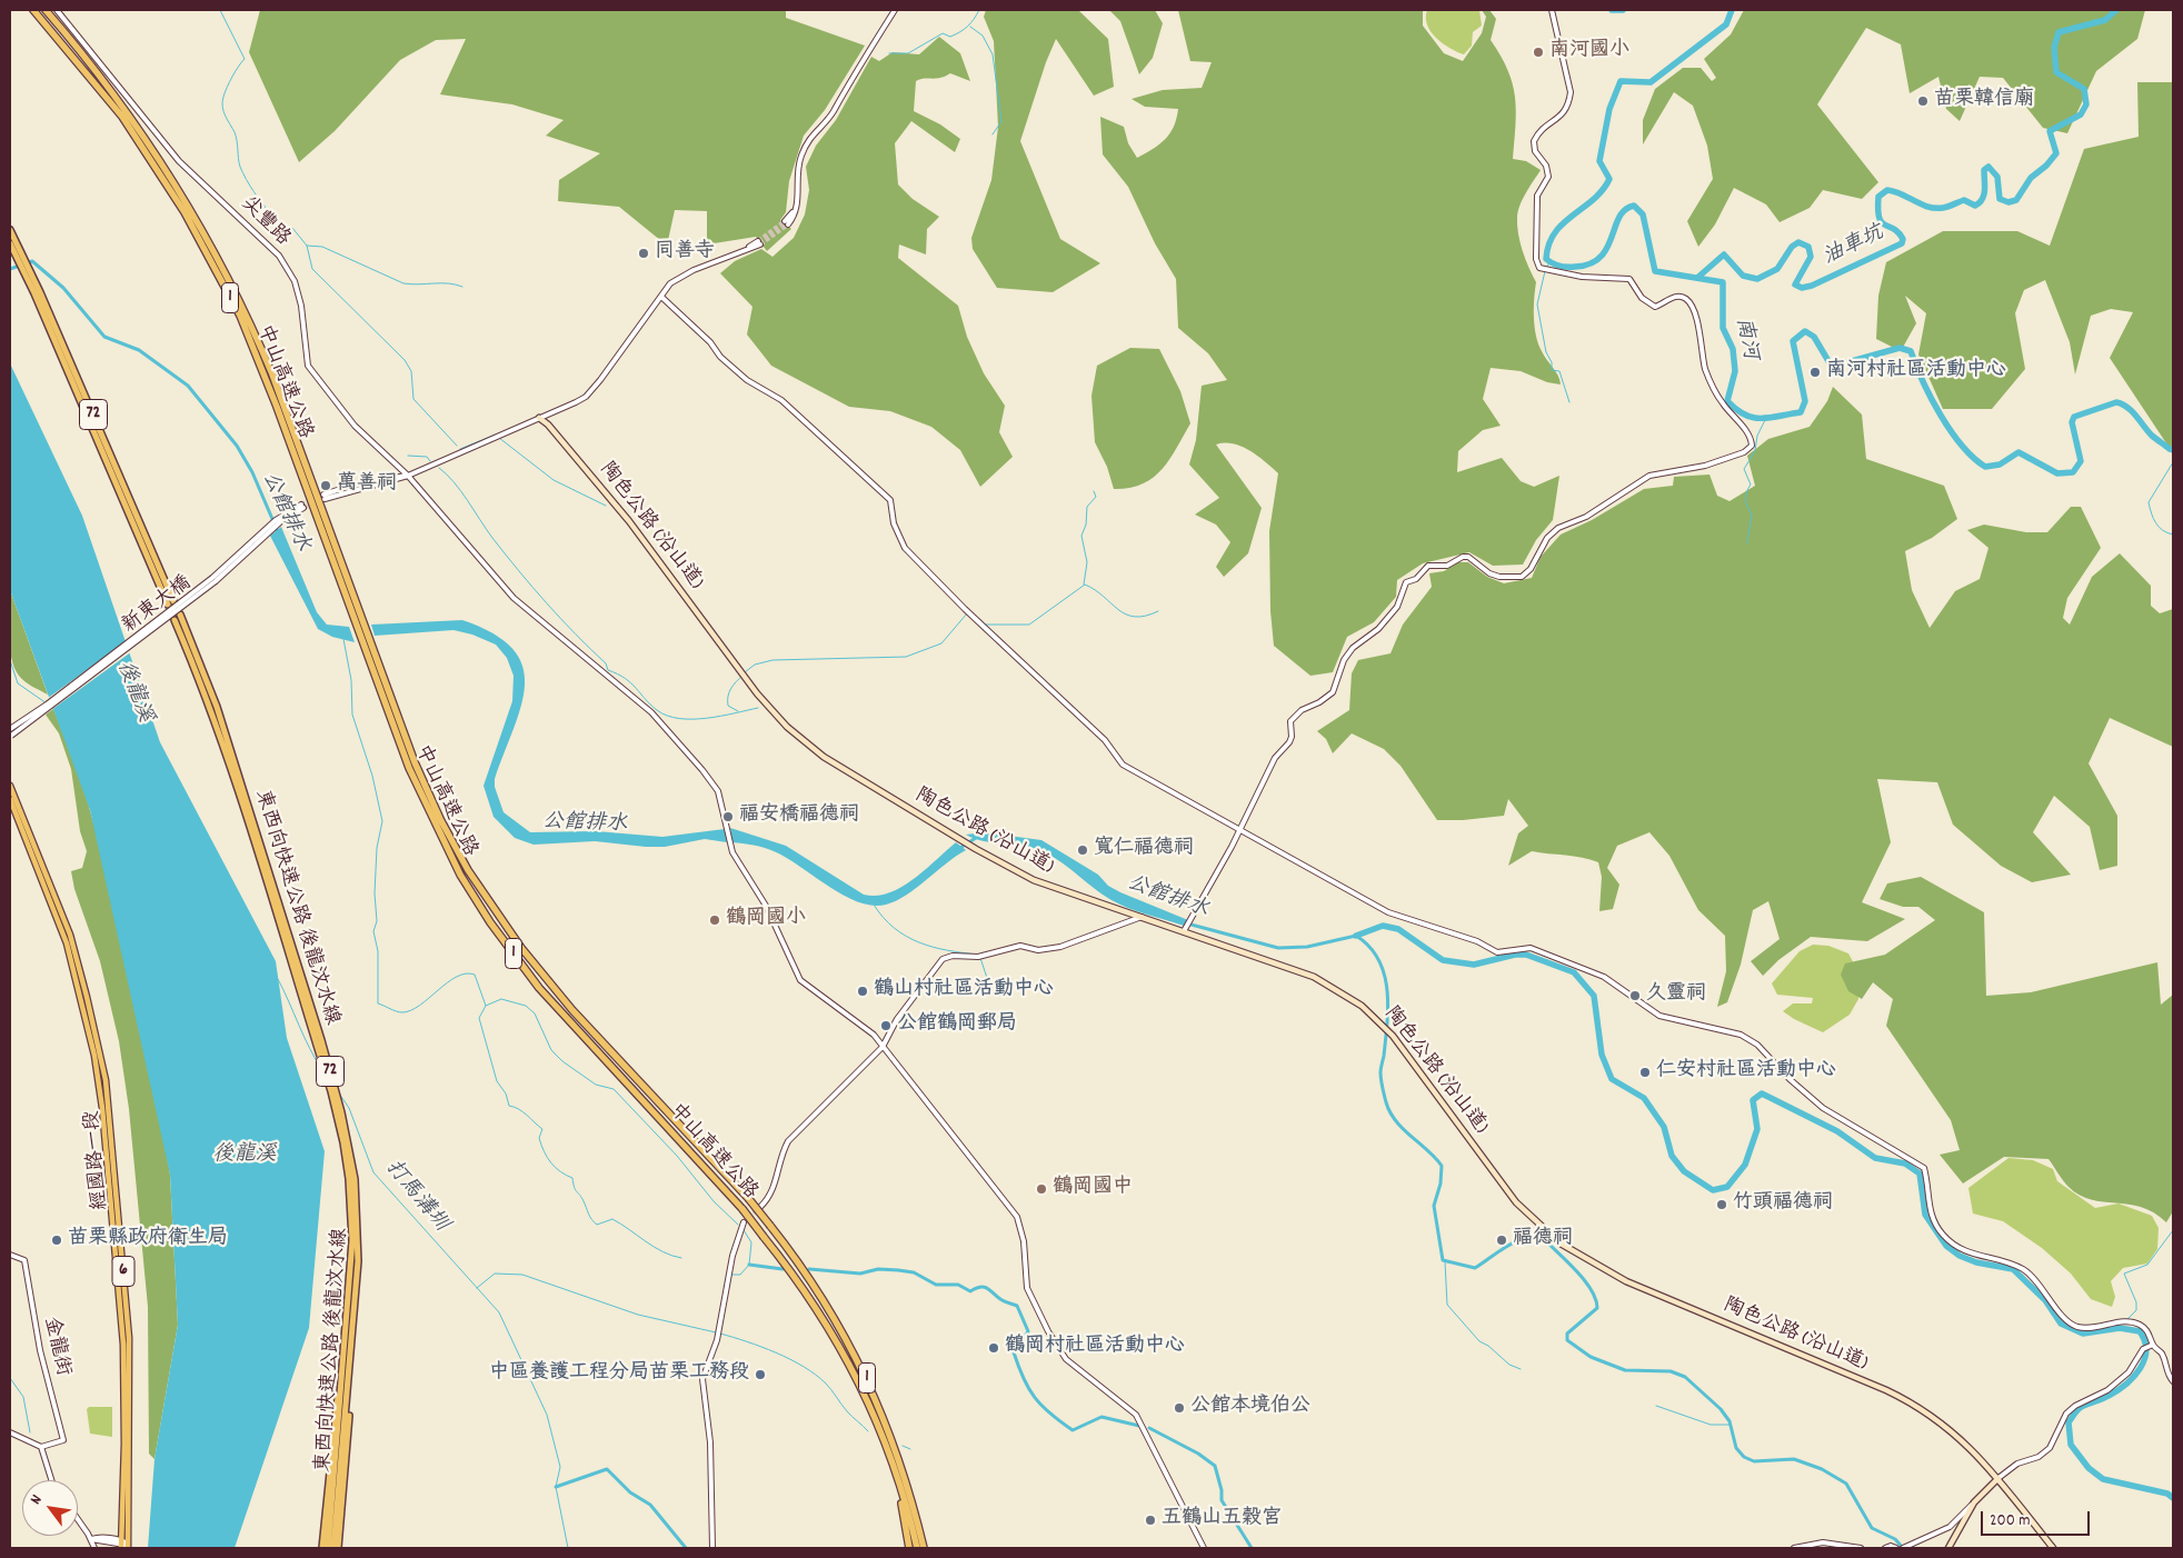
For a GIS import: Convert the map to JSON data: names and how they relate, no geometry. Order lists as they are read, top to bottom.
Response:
{
  "streets": {
    "highway": [
      "1",
      "中山高速公路",
      "72",
      "東西向快速公路 後龍汶水線"
    ],
    "main road": ["陶色公路 (沿山道)", "經國路一段", "6"],
    "street": ["尖豐路", "新東大橋", "金龍街"]
  },
  "water": [
    "油車坑",
    "南河",
    "公館排水",
    "後龍溪",
    "打馬溝圳"
  ],
  "places": [
    "南河國小",
    "苗栗韓信廟",
    "同善寺",
    "南河村社區活動中心",
    "萬善祠",
    "福安橋福德祠",
    "寬仁福德祠",
    "鶴岡國小",
    "鶴山村社區活動中心",
    "久靈祠",
    "公館鶴岡郵局",
    "仁安村社區活動中心",
    "鶴岡國中",
    "竹頭福德祠",
    "苗栗縣政府衛生局",
    "福德祠",
    "鶴岡村社區活動中心",
    "中區養護工程分局苗栗工務段",
    "公館本境伯公",
    "五鶴山五穀宮"
  ],
  "scale_bar": "200 m",
  "north": "top left"
}
